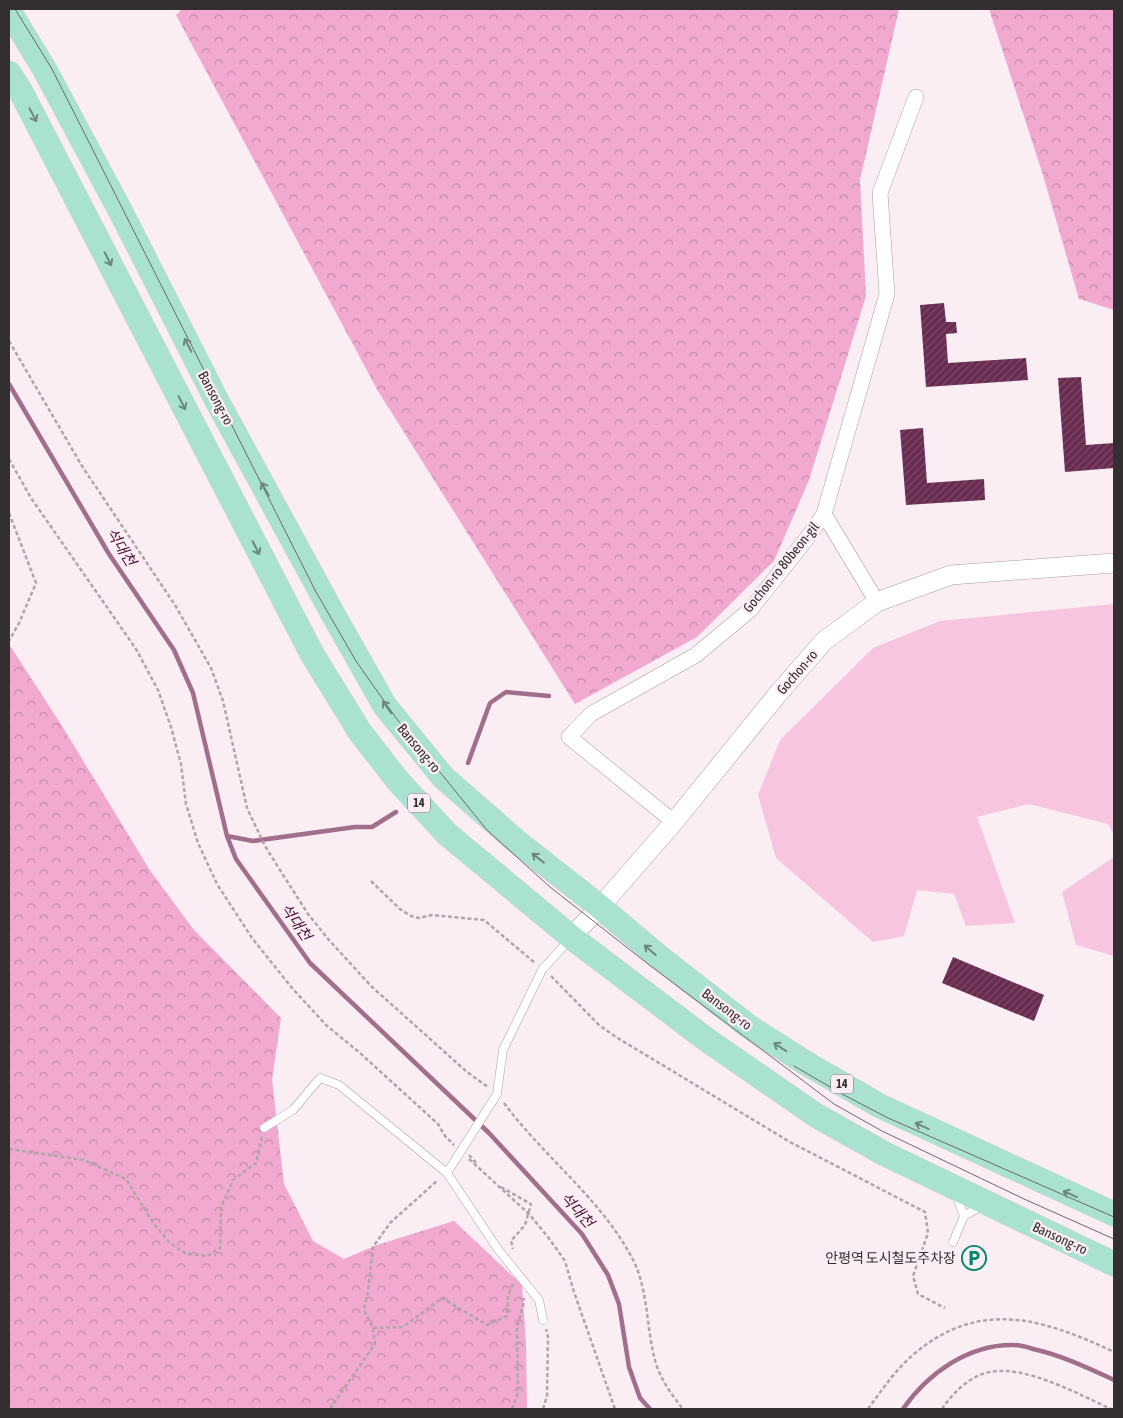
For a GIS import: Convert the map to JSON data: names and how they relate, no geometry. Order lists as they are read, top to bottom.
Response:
{
  "streets": {
    "main road": ["Bansong-ro", "14"],
    "street": ["Gochon-ro 80beon-gil", "Gochon-ro"]
  },
  "crossings": [
    ["Bansong-ro", "Gochon-ro"],
    ["Gochon-ro 80beon-gil", "Gochon-ro"]
  ],
  "water": ["석대천"],
  "places": {
    "parking": ["안평역 도시철도주차장"]
  }
}
